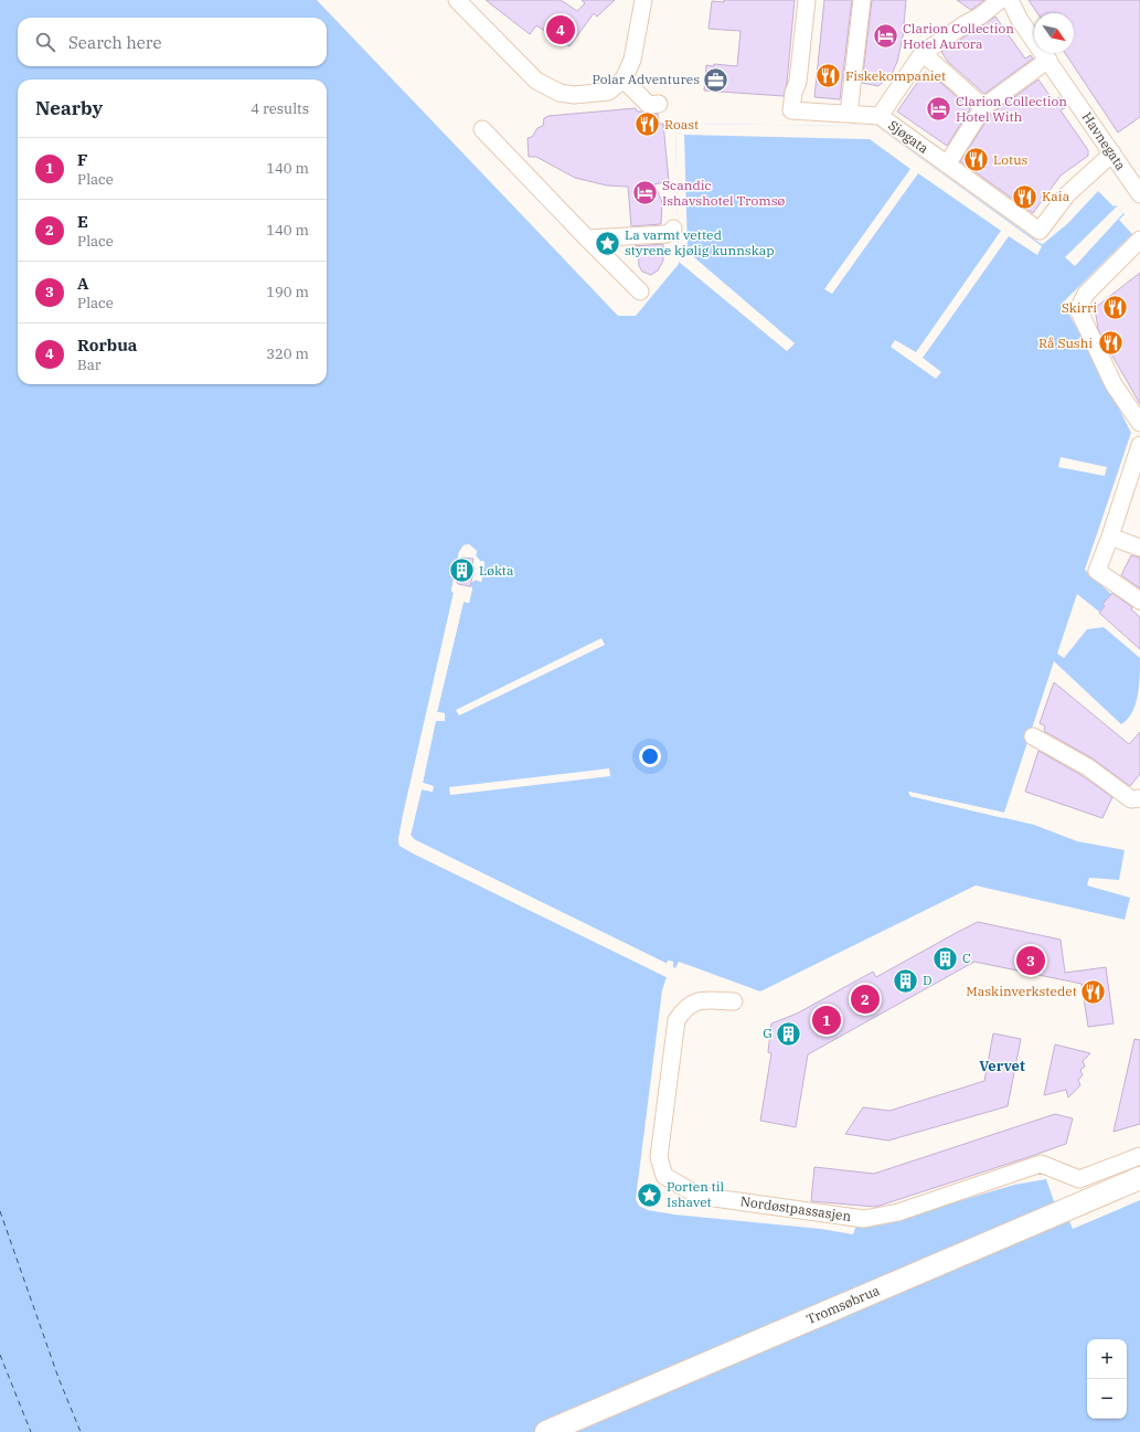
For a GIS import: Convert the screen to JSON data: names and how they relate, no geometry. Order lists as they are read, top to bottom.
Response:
{
  "streets": {
    "main road": ["Tromsøbrua"],
    "street": ["Sjøgata", "Havnegata", "Nordøstpassasjen"]
  },
  "crossings": [
    ["Sjøgata", "Havnegata"]
  ],
  "districts": ["Vervet"],
  "places": {
    "hotel": ["Clarion Collection Hotel Aurora", "Clarion Collection Hotel With", "Scandic Ishavshotel Tromsø"],
    "restaurant": [
      "Fiskekompaniet",
      "Roast",
      "Lotus",
      "Kaia",
      "Skirri",
      "Rå Sushi",
      "Maskinverkstedet"
    ],
    "office": ["Polar Adventures"],
    "place": ["La varmt vetted styrene kjølig kunnskap", "Porten til Ishavet"],
    "building": [
      "Løkta",
      "C",
      "D",
      "G"
    ]
  },
  "north": "bottom right",
  "page": {
    "pins": [
      "4",
      "3",
      "2",
      "1"
    ],
    "search": "Search here",
    "heading": ["Nearby", "4 results"],
    "list": [
      {
        "mark": "1",
        "name": "F",
        "note": "Place",
        "value": "140 m"
      },
      {
        "mark": "2",
        "name": "E",
        "note": "Place",
        "value": "140 m"
      },
      {
        "mark": "3",
        "name": "A",
        "note": "Place",
        "value": "190 m"
      },
      {
        "mark": "4",
        "name": "Rorbua",
        "note": "Bar",
        "value": "320 m"
      }
    ],
    "map_buttons": ["+", "−"]
  }
}
